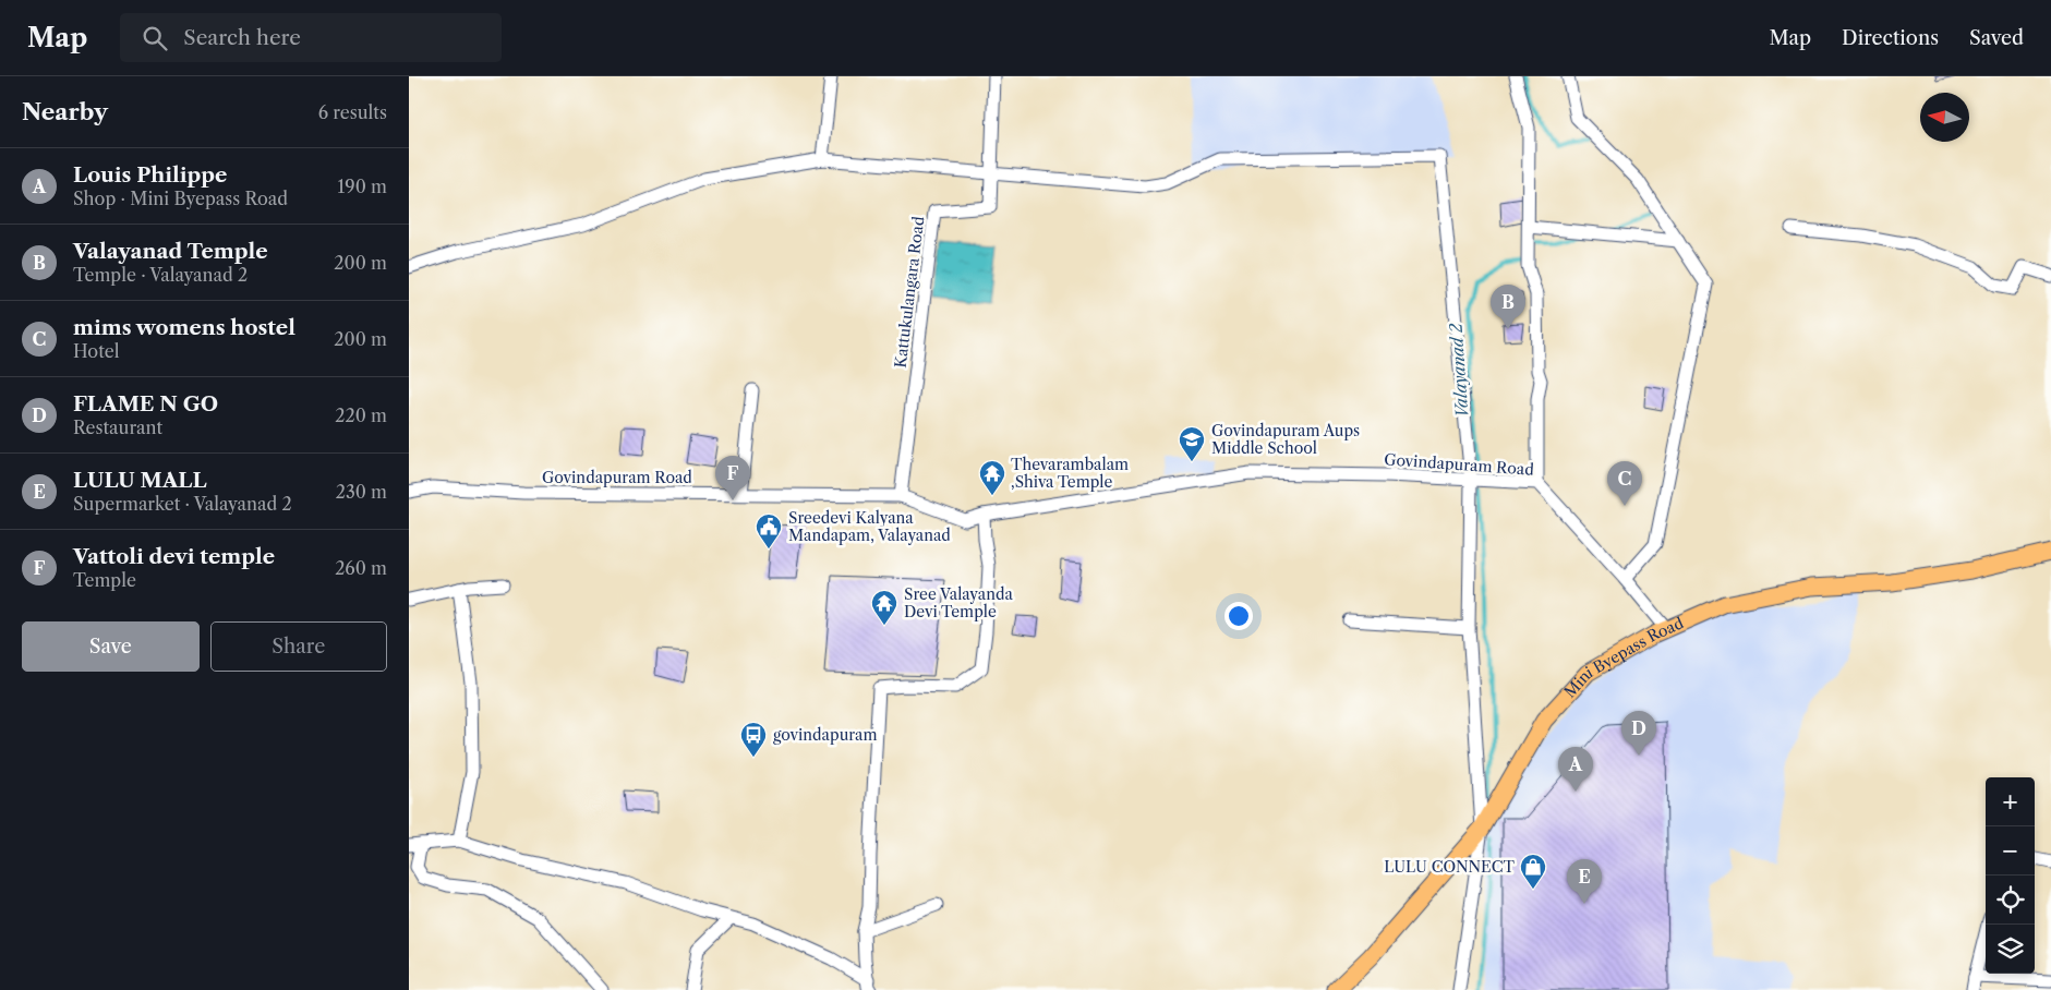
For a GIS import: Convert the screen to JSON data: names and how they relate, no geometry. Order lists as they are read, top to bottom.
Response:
{
  "streets": {
    "main road": ["Mini Byepass Road"],
    "street": ["Kattukulangara Road", "Govindapuram Road"]
  },
  "crossings": [
    ["Kattukulangara Road", "Govindapuram Road"],
    ["Govindapuram Road", "Mini Byepass Road"]
  ],
  "water": ["Valayanad 2"],
  "places": {
    "school or university": ["Govindapuram Aups Middle School"],
    "temple": ["Thevarambalam ,Shiva Temple", "Sree Valayanda Devi Temple"],
    "public building": ["Sreedevi Kalyana Mandapam, Valayanad"],
    "bus stop": ["govindapuram"],
    "shop": ["LULU CONNECT"]
  },
  "north": "left",
  "page": {
    "header": "Map",
    "search": "Search here",
    "nav": ["Map", "Directions", "Saved"],
    "heading": ["Nearby", "6 results"],
    "list": [
      {
        "mark": "A",
        "name": "Louis Philippe",
        "note": "Shop · Mini Byepass Road",
        "value": "190 m"
      },
      {
        "mark": "B",
        "name": "Valayanad Temple",
        "note": "Temple · Valayanad 2",
        "value": "200 m"
      },
      {
        "mark": "C",
        "name": "mims womens hostel",
        "note": "Hotel",
        "value": "200 m"
      },
      {
        "mark": "D",
        "name": "FLAME N GO",
        "note": "Restaurant",
        "value": "220 m"
      },
      {
        "mark": "E",
        "name": "LULU MALL",
        "note": "Supermarket · Valayanad 2",
        "value": "230 m"
      },
      {
        "mark": "F",
        "name": "Vattoli devi temple",
        "note": "Temple",
        "value": "260 m"
      }
    ],
    "pins": [
      "B",
      "F",
      "C",
      "D",
      "A",
      "E"
    ],
    "buttons": ["Save", "Share"],
    "map_buttons": ["+", "−"]
  }
}
